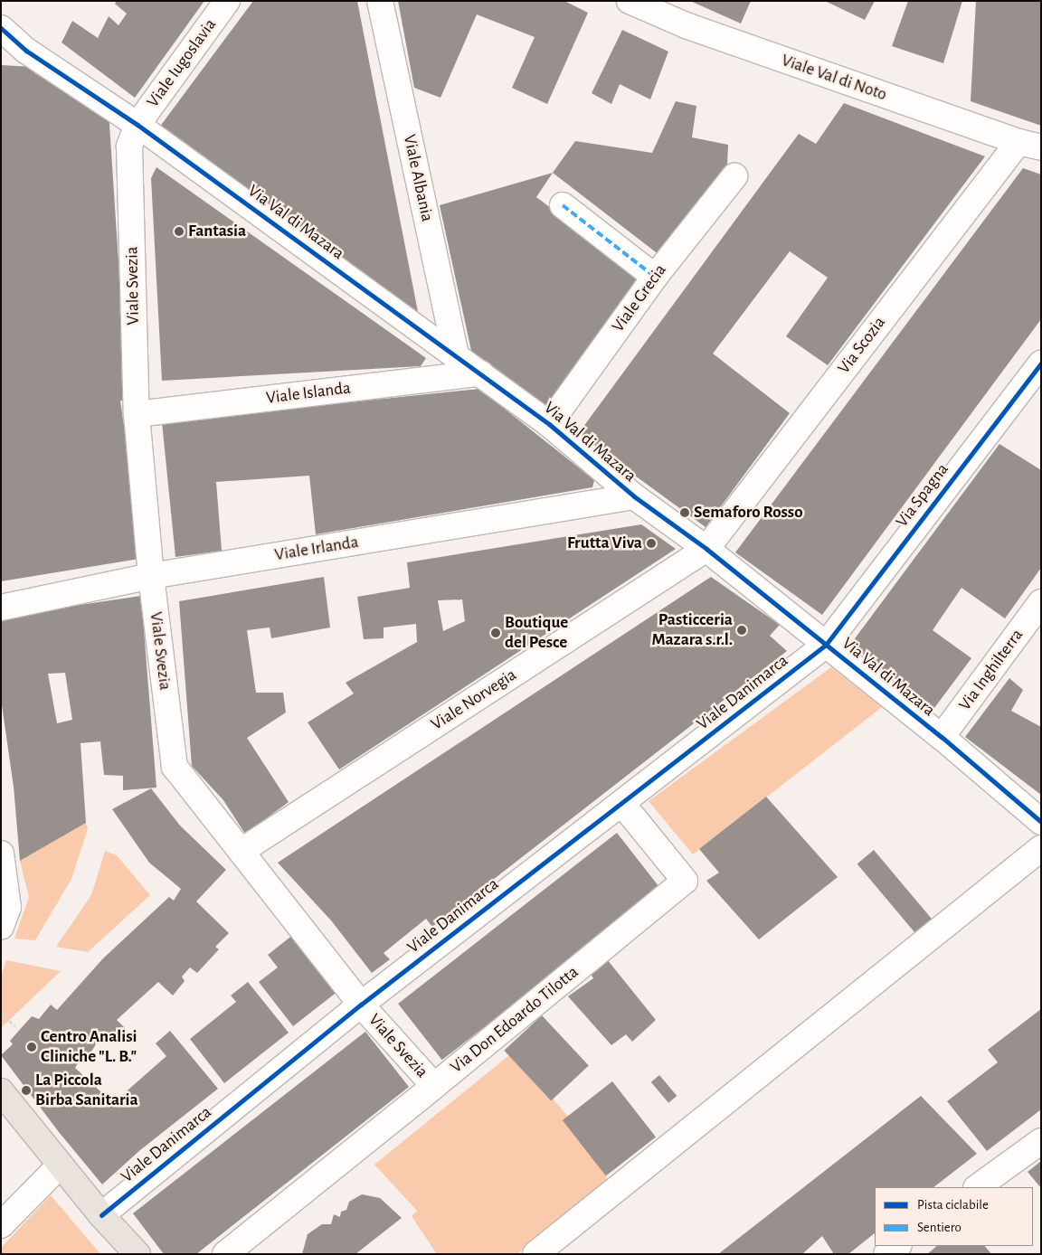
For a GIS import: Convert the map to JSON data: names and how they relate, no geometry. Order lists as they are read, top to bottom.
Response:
{
  "streets": {
    "street": [
      "Viale Iugoslavia",
      "Viale Val di Noto",
      "Viale Albania",
      "Via Val di Mazara",
      "Viale Svezia",
      "Viale Grecia",
      "Via Scozia",
      "Viale Islanda",
      "Via Spagna",
      "Viale Irlanda",
      "Via Inghilterra",
      "Viale Danimarca",
      "Viale Norvegia",
      "Via Don Edoardo Tilotta"
    ]
  },
  "crossings": [
    ["Viale Iugoslavia", "Via Val di Mazara"],
    ["Viale Iugoslavia", "Viale Svezia"],
    ["Viale Val di Noto", "Via Scozia"],
    ["Viale Albania", "Via Val di Mazara"],
    ["Via Val di Mazara", "Viale Svezia"],
    ["Via Val di Mazara", "Viale Grecia"],
    ["Via Val di Mazara", "Via Scozia"],
    ["Via Val di Mazara", "Viale Islanda"],
    ["Via Val di Mazara", "Via Spagna"],
    ["Via Val di Mazara", "Viale Irlanda"],
    ["Via Val di Mazara", "Via Inghilterra"],
    ["Via Val di Mazara", "Viale Danimarca"],
    ["Via Val di Mazara", "Viale Norvegia"],
    ["Viale Svezia", "Viale Islanda"],
    ["Viale Svezia", "Viale Irlanda"],
    ["Viale Svezia", "Viale Danimarca"],
    ["Viale Svezia", "Viale Norvegia"],
    ["Viale Svezia", "Via Don Edoardo Tilotta"],
    ["Via Scozia", "Viale Norvegia"],
    ["Via Spagna", "Viale Danimarca"],
    ["Viale Danimarca", "Via Don Edoardo Tilotta"]
  ],
  "places": [
    "Fantasia",
    "Semaforo Rosso",
    "Frutta Viva",
    "Pasticceria Mazara s.r.l.",
    "Boutique del Pesce",
    "Centro Analisi Cliniche \"L. B.\"",
    "La Piccola Birba Sanitaria"
  ],
  "legend": ["Pista ciclabile", "Sentiero"]
}
